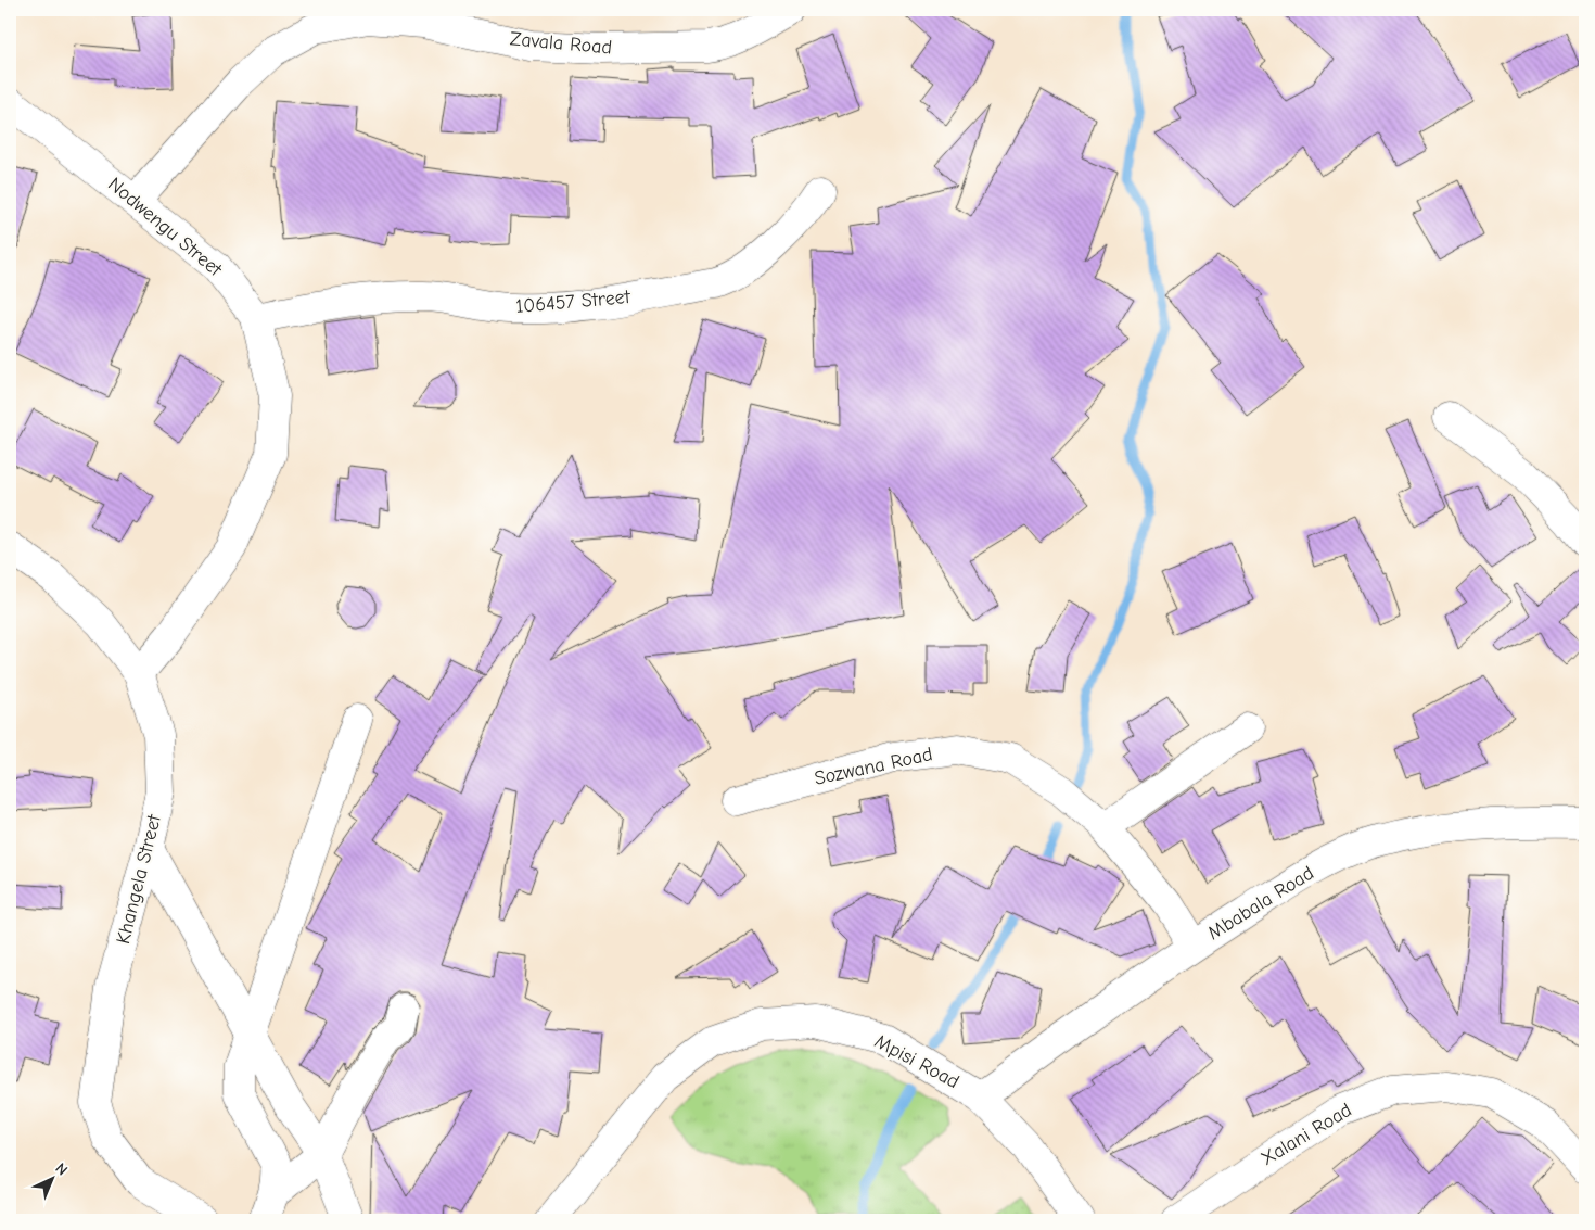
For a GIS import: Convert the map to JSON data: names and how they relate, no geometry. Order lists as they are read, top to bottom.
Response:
{
  "streets": {
    "street": [
      "Zavala Road",
      "Nodwengu Street",
      "106457 Street",
      "Sozwana Road",
      "Khangela Street",
      "Mbabala Road",
      "Mpisi Road",
      "Xalani Road"
    ]
  },
  "crossings": [
    ["Zavala Road", "Nodwengu Street"],
    ["Nodwengu Street", "106457 Street"],
    ["Nodwengu Street", "Khangela Street"],
    ["Sozwana Road", "Mbabala Road"],
    ["Mbabala Road", "Mpisi Road"]
  ],
  "north": "top right"
}
